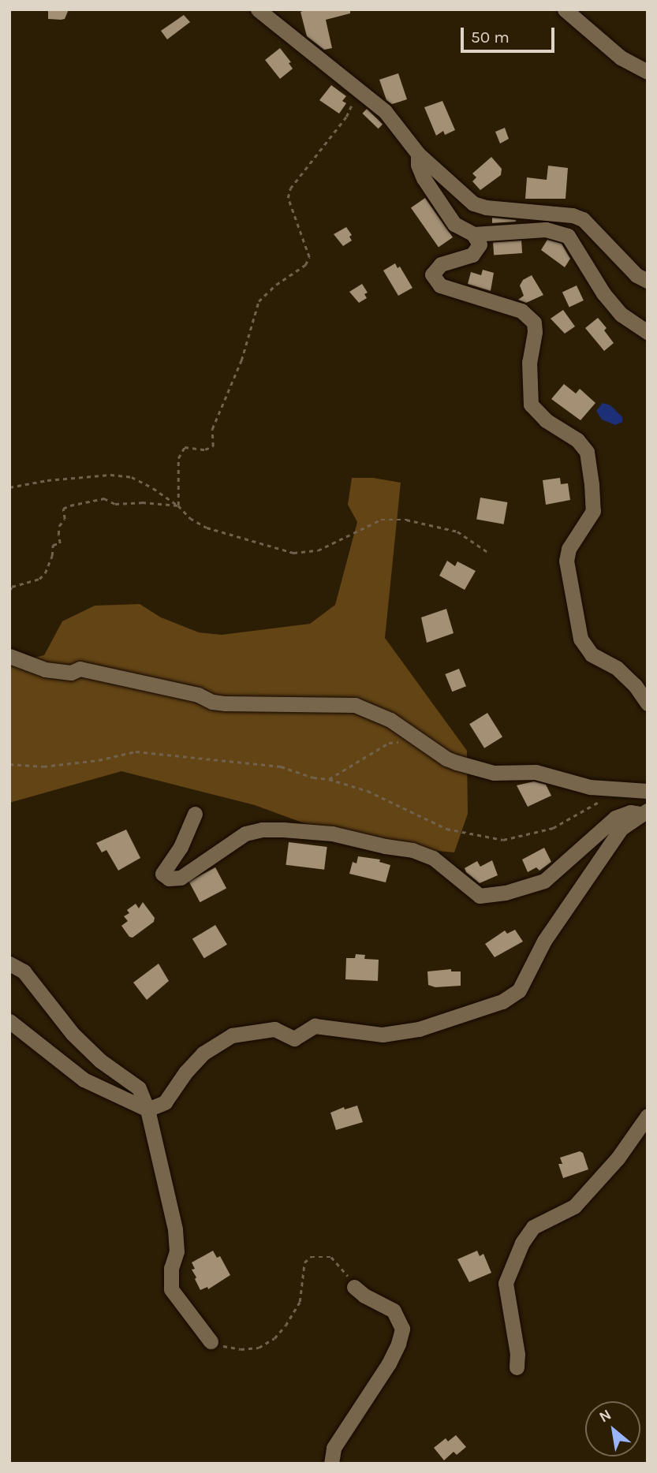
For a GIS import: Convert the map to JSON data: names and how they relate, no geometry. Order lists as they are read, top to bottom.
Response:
{
  "scale_bar": "50 m",
  "north": "top left"
}
